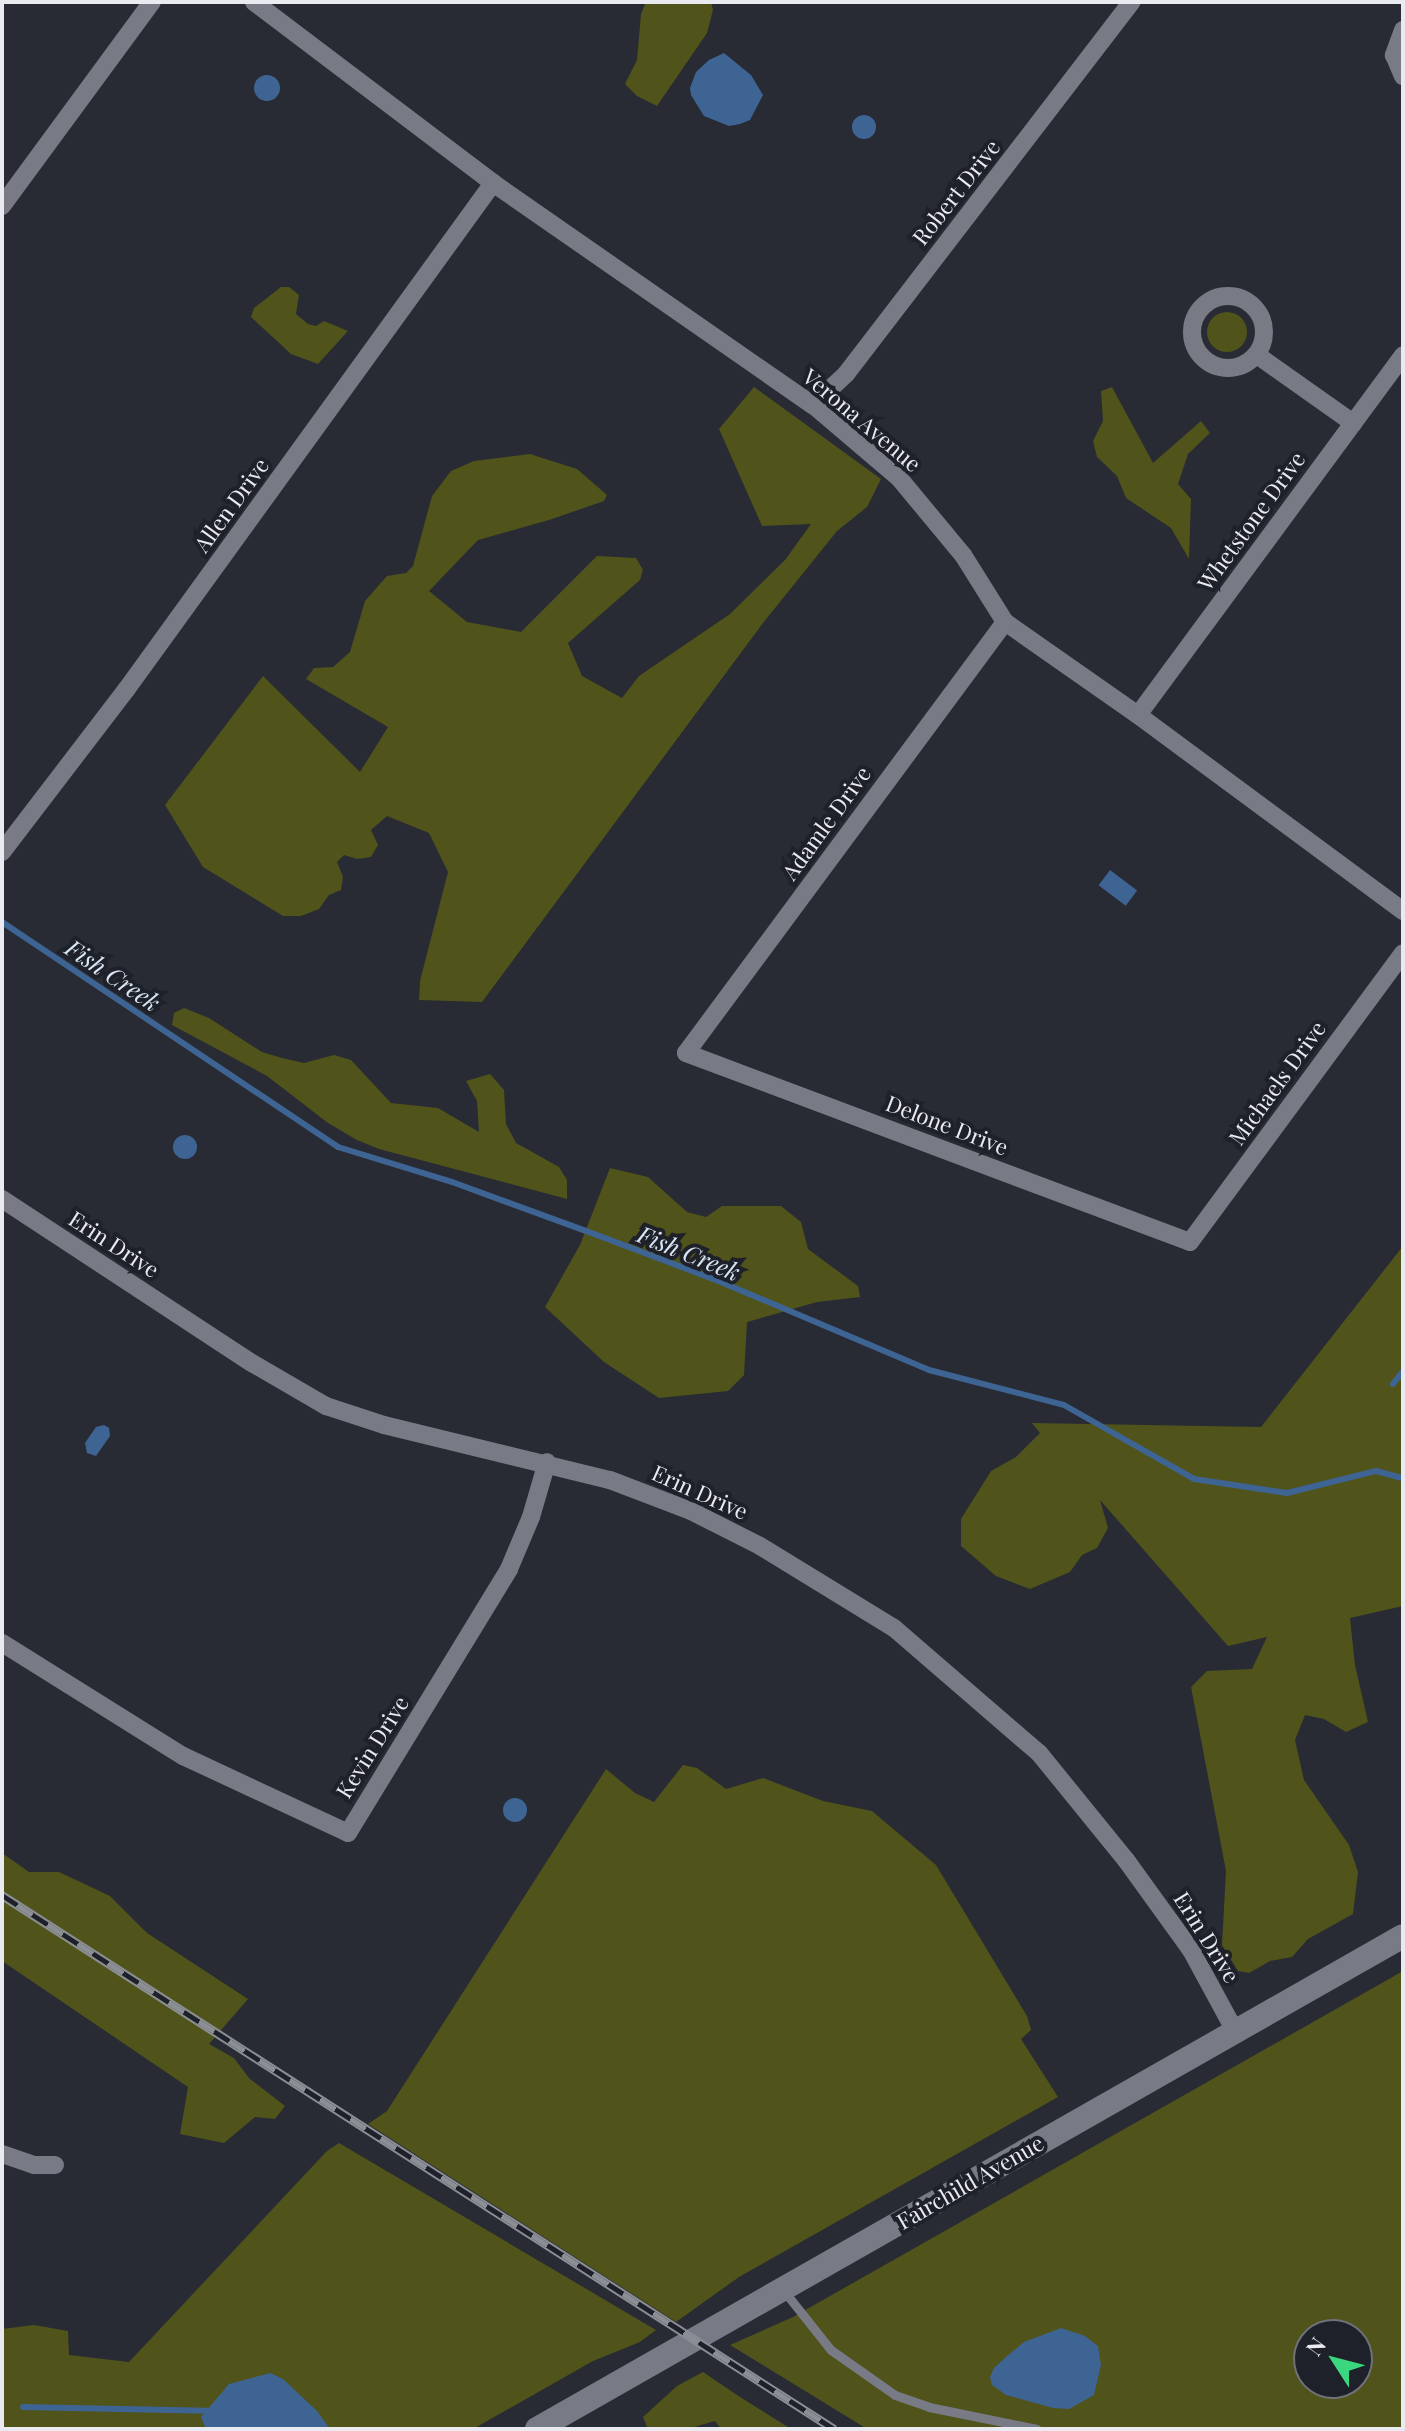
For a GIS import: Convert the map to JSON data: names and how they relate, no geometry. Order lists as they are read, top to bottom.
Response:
{
  "streets": {
    "main road": ["Fairchild Avenue"],
    "street": [
      "Robert Drive",
      "Verona Avenue",
      "Allen Drive",
      "Whetstone Drive",
      "Adamle Drive",
      "Michaels Drive",
      "Delone Drive",
      "Erin Drive",
      "Kevin Drive"
    ]
  },
  "crossings": [
    ["Robert Drive", "Verona Avenue"],
    ["Verona Avenue", "Allen Drive"],
    ["Verona Avenue", "Whetstone Drive"],
    ["Verona Avenue", "Adamle Drive"],
    ["Adamle Drive", "Delone Drive"],
    ["Michaels Drive", "Delone Drive"],
    ["Erin Drive", "Kevin Drive"],
    ["Erin Drive", "Fairchild Avenue"]
  ],
  "water": ["Fish Creek"],
  "north": "top left"
}
